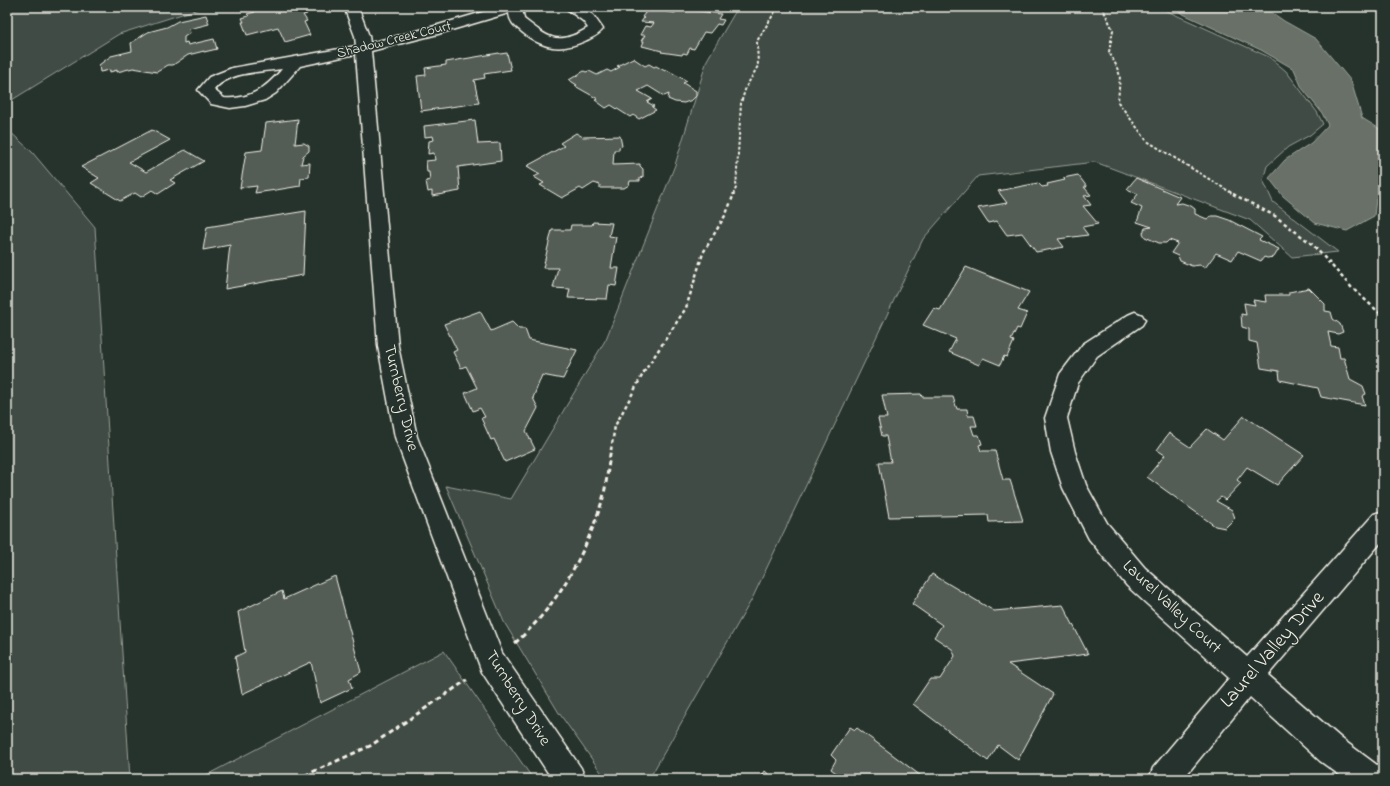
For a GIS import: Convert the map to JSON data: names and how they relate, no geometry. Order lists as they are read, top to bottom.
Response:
{
  "streets": {
    "street": [
      "Shadow Creek Court",
      "Turnberry Drive",
      "Laurel Valley Court",
      "Laurel Valley Drive"
    ]
  },
  "crossings": [
    ["Shadow Creek Court", "Turnberry Drive"],
    ["Laurel Valley Court", "Laurel Valley Drive"]
  ]
}
